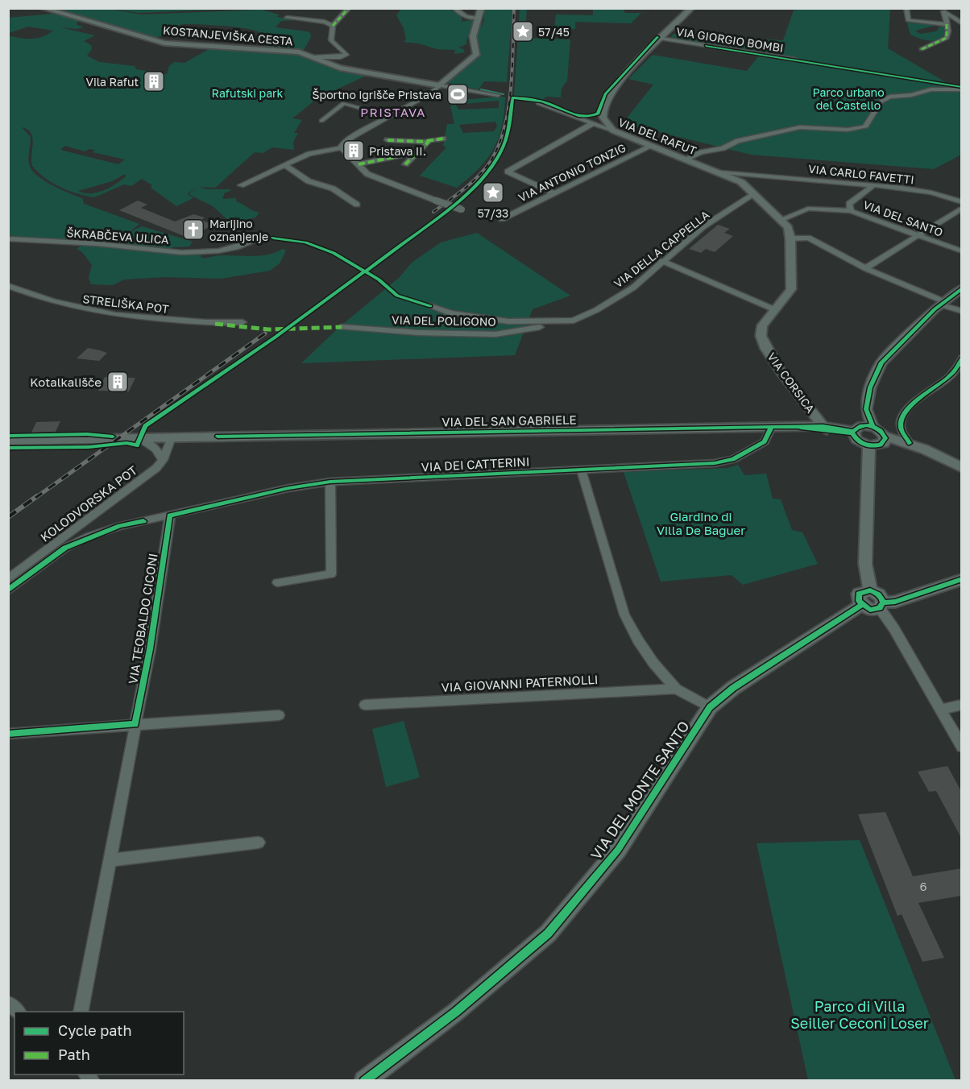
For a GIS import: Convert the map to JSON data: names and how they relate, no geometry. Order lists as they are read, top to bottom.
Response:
{
  "streets": {
    "main road": [
      "KOSTANJEVIŠKA CESTA",
      "VIA DEL RAFUT",
      "VIA CORSICA",
      "VIA DEL SAN GABRIELE",
      "VIA DEL MONTE SANTO"
    ],
    "street": [
      "VIA GIORGIO BOMBI",
      "VIA ANTONIO TONZIG",
      "VIA CARLO FAVETTI",
      "VIA DEL SANTO",
      "ŠKRABČEVA ULICA",
      "VIA DELLA CAPPELLA",
      "STRELIŠKA POT",
      "VIA DEL POLIGONO",
      "VIA DEI CATTERINI",
      "KOLODVORSKA POT",
      "VIA TEOBALDO CICONI",
      "VIA GIOVANNI PATERNOLLI"
    ]
  },
  "crossings": [
    ["VIA DEL RAFUT", "VIA ANTONIO TONZIG"],
    ["VIA DEL RAFUT", "VIA CARLO FAVETTI"],
    ["VIA DEL RAFUT", "VIA DEL SANTO"],
    ["VIA DEL RAFUT", "VIA DELLA CAPPELLA"],
    ["VIA DEL RAFUT", "VIA CORSICA"],
    ["VIA DEL SANTO", "VIA CORSICA"],
    ["VIA DELLA CAPPELLA", "VIA DEL POLIGONO"],
    ["VIA CORSICA", "VIA DEL SAN GABRIELE"],
    ["VIA DEL SAN GABRIELE", "VIA DEI CATTERINI"],
    ["VIA DEL SAN GABRIELE", "KOLODVORSKA POT"],
    ["VIA DEI CATTERINI", "VIA TEOBALDO CICONI"]
  ],
  "districts": ["PRISTAVA"],
  "parks": [
    "Parco urbano del Castello",
    "Rafutski park",
    "Giardino di Villa De Baguer",
    "Parco di Villa Seiller Ceconi Loser"
  ],
  "places": {
    "place": ["57/45", "57/33"],
    "building": ["Vila Rafut", "Pristava II.", "Kotalkališče"],
    "sports": ["Športno igrišče Pristava"],
    "church": ["Marijino oznanjenje"]
  },
  "house_numbers": ["6"],
  "legend": ["Cycle path", "Path"]
}
